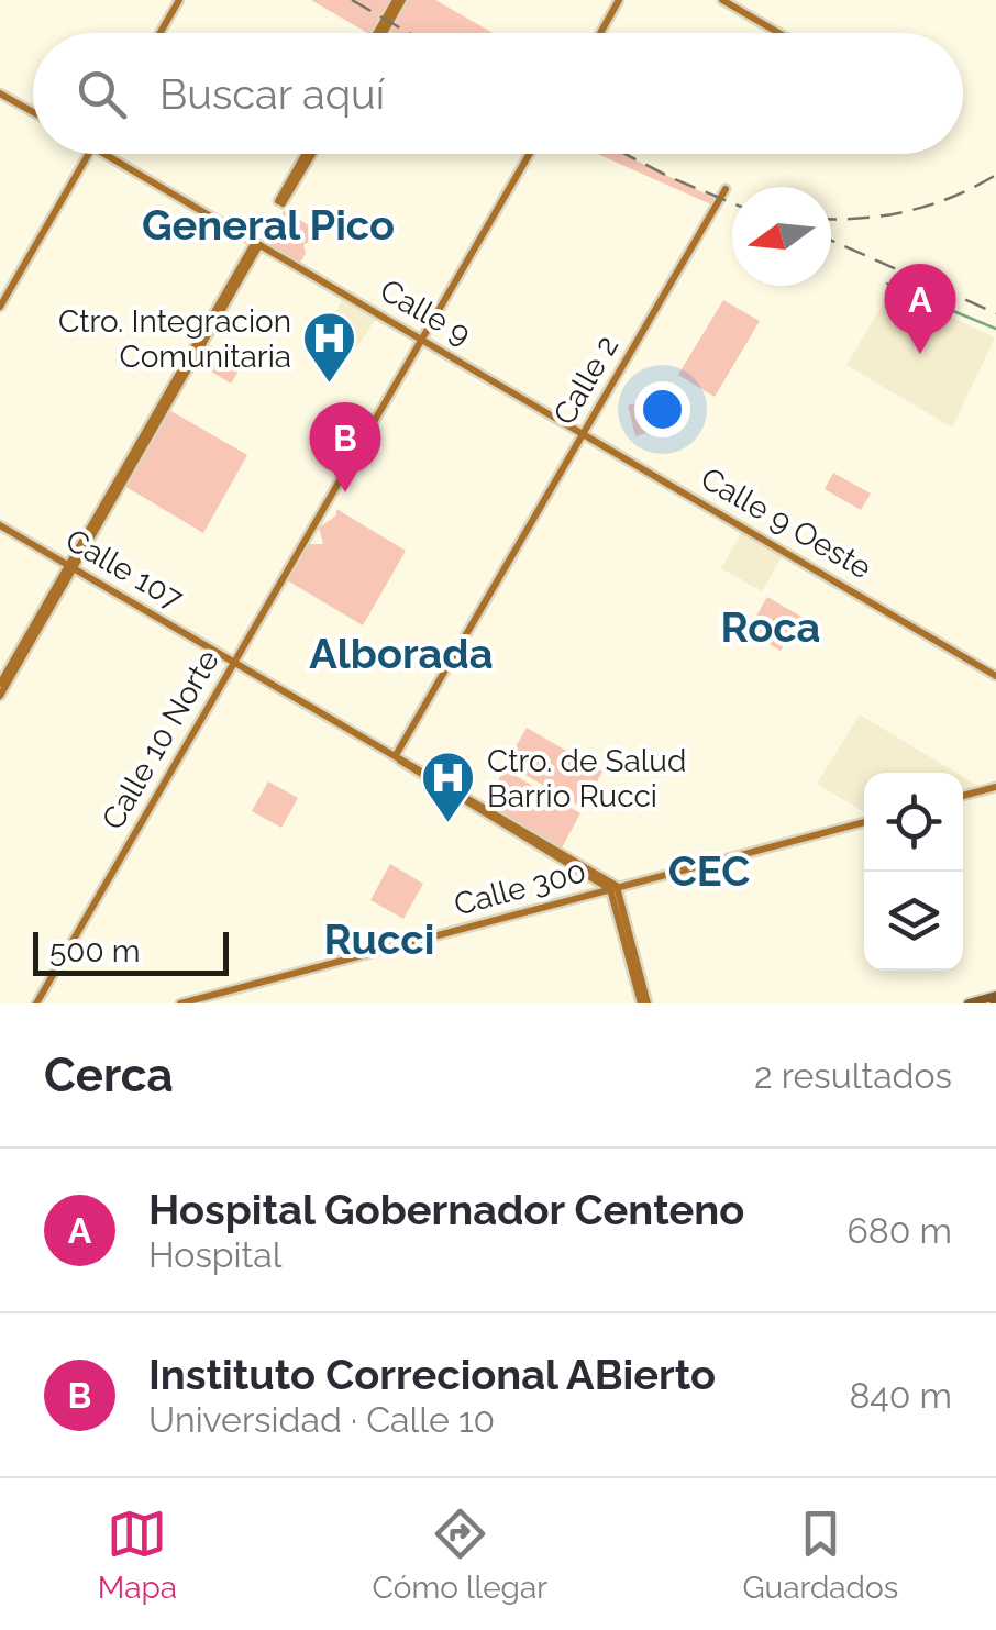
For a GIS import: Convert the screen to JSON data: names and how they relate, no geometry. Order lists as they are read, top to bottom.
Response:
{
  "streets": {
    "street": [
      "Calle 9",
      "Calle 2",
      "Calle 9 Oeste",
      "Calle 107",
      "Calle 10 Norte",
      "Calle 300"
    ]
  },
  "crossings": [
    ["Calle 9", "Calle 2"],
    ["Calle 9", "Calle 9 Oeste"],
    ["Calle 9", "Calle 10 Norte"],
    ["Calle 2", "Calle 9 Oeste"],
    ["Calle 2", "Calle 107"],
    ["Calle 107", "Calle 10 Norte"],
    ["Calle 107", "Calle 300"]
  ],
  "districts": [
    "General Pico",
    "Roca",
    "Alborada",
    "CEC",
    "Rucci"
  ],
  "places": {
    "hospital": ["Ctro. Integracion Comunitaria", "Ctro. de Salud Barrio Rucci"]
  },
  "scale_bar": "500 m",
  "north": "left",
  "page": {
    "search": "Buscar aquí",
    "pins": ["A", "B"],
    "scale": "500 m",
    "heading": ["Cerca", "2 resultados"],
    "list": [
      {
        "mark": "A",
        "name": "Hospital Gobernador Centeno",
        "note": "Hospital",
        "value": "680 m"
      },
      {
        "mark": "B",
        "name": "Instituto Correcional ABierto",
        "note": "Universidad · Calle 10",
        "value": "840 m"
      }
    ],
    "nav": ["Mapa", "Cómo llegar", "Guardados"]
  }
}
